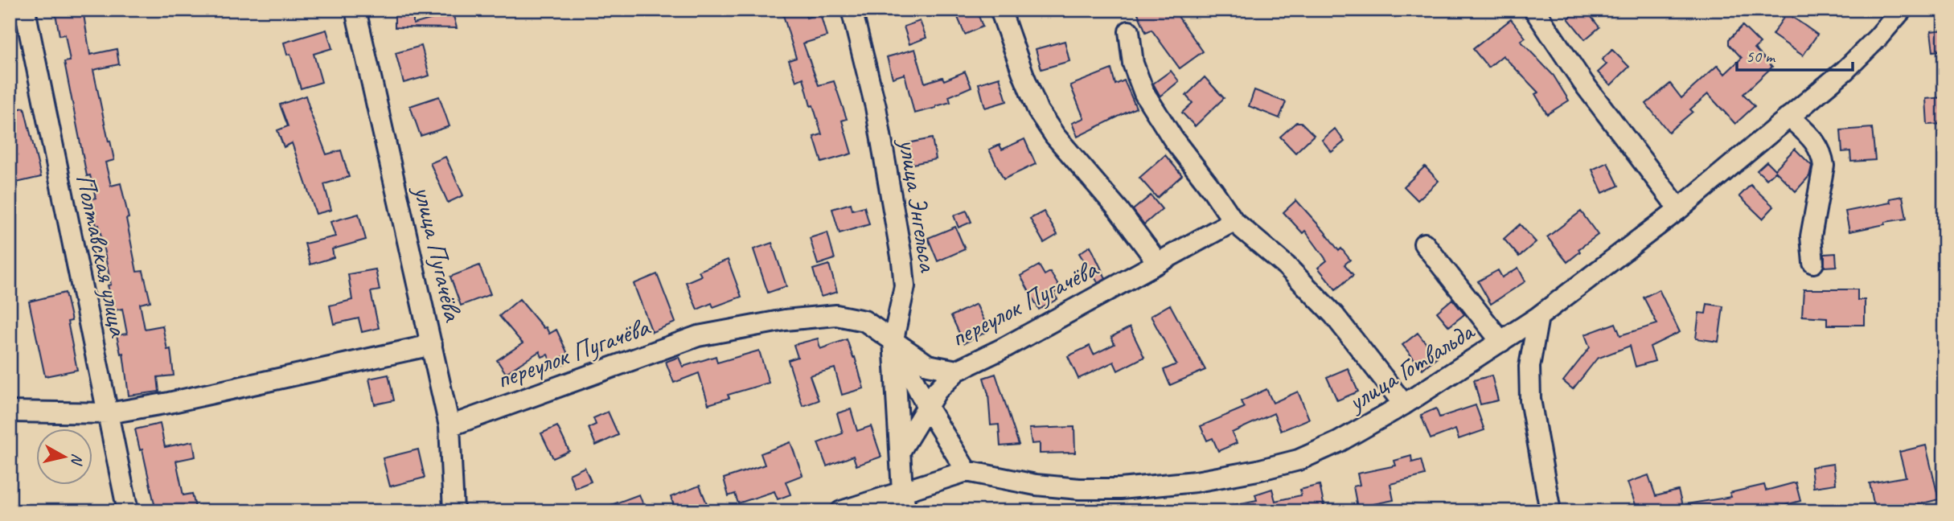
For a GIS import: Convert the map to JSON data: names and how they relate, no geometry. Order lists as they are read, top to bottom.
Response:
{
  "streets": {
    "street": [
      "улица Энгельса",
      "улица Пугачёва",
      "Полтавская улица",
      "переулок Пугачёва",
      "улица Готвальда"
    ]
  },
  "crossings": [
    ["улица Энгельса", "переулок Пугачёва"],
    ["улица Энгельса", "улица Готвальда"],
    ["улица Пугачёва", "переулок Пугачёва"]
  ],
  "scale_bar": "50 m",
  "north": "right"
}
